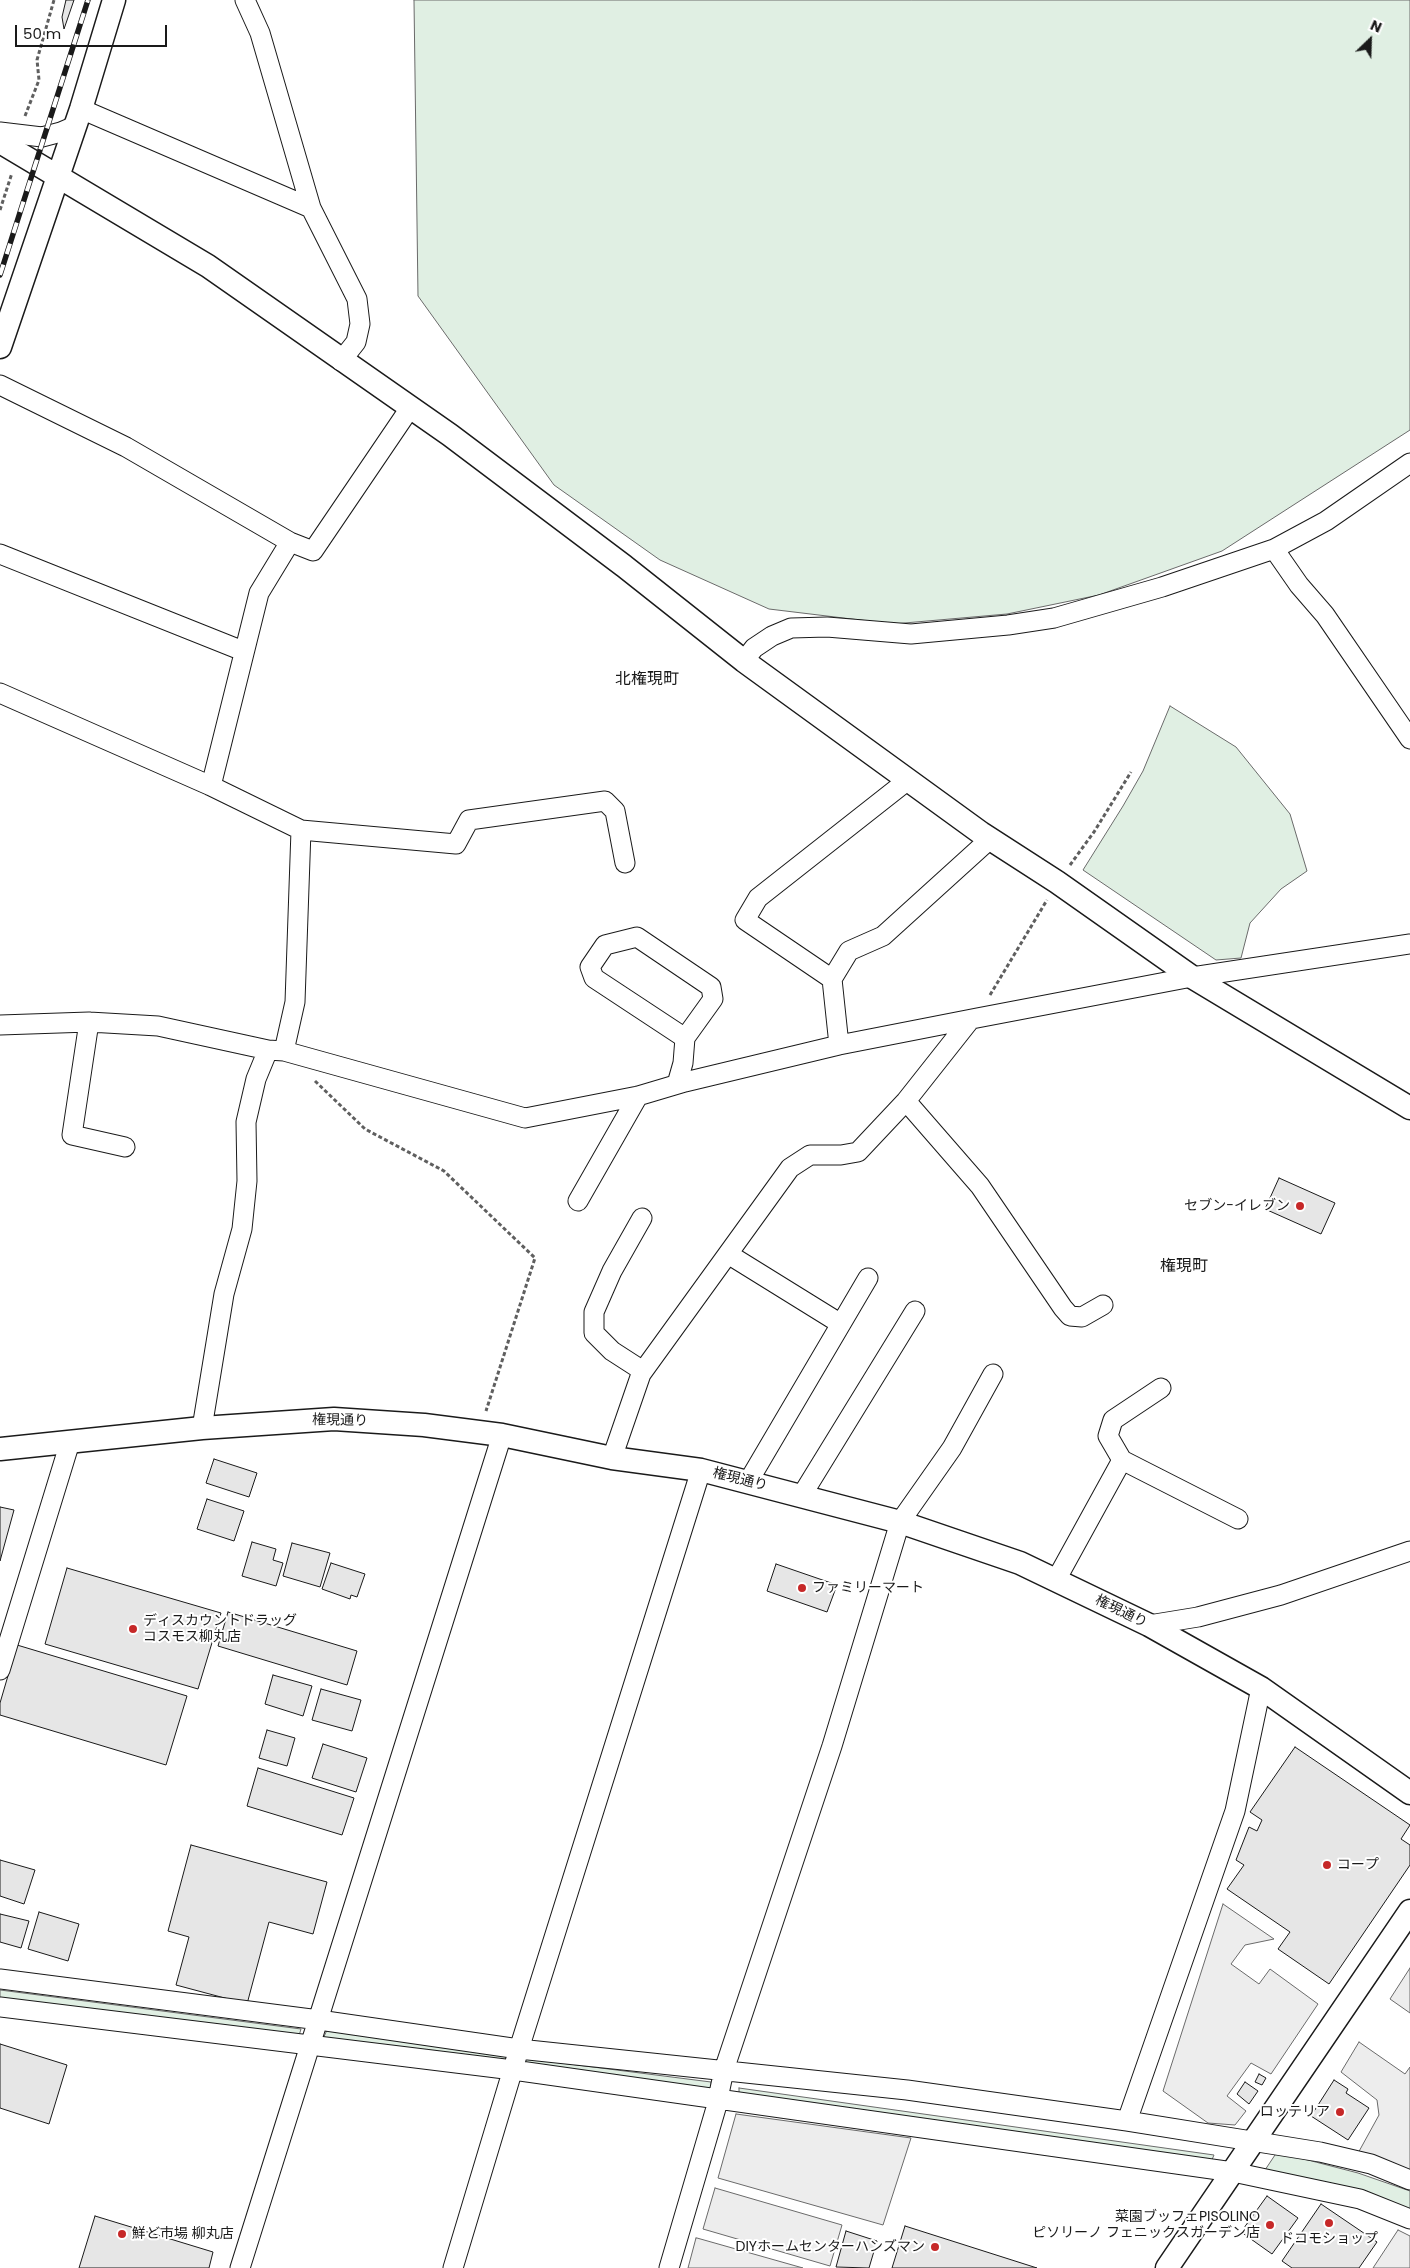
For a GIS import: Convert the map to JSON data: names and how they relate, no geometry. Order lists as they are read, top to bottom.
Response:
{
  "streets": {
    "street": ["権現通り"]
  },
  "districts": ["北権現町", "権現町"],
  "places": [
    "セブン-イレブン",
    "ファミリーマート",
    "ディスカウントドラッグ コスモス柳丸店",
    "コープ",
    "ロッテリア",
    "ドコモショップ",
    "菜園ブッフェPISOLINO ピソリーノ フェニックスガーデン店",
    "鮮ど市場 柳丸店",
    "DIYホームセンターハンズマン"
  ],
  "scale_bar": "50 m",
  "north": "top right"
}
